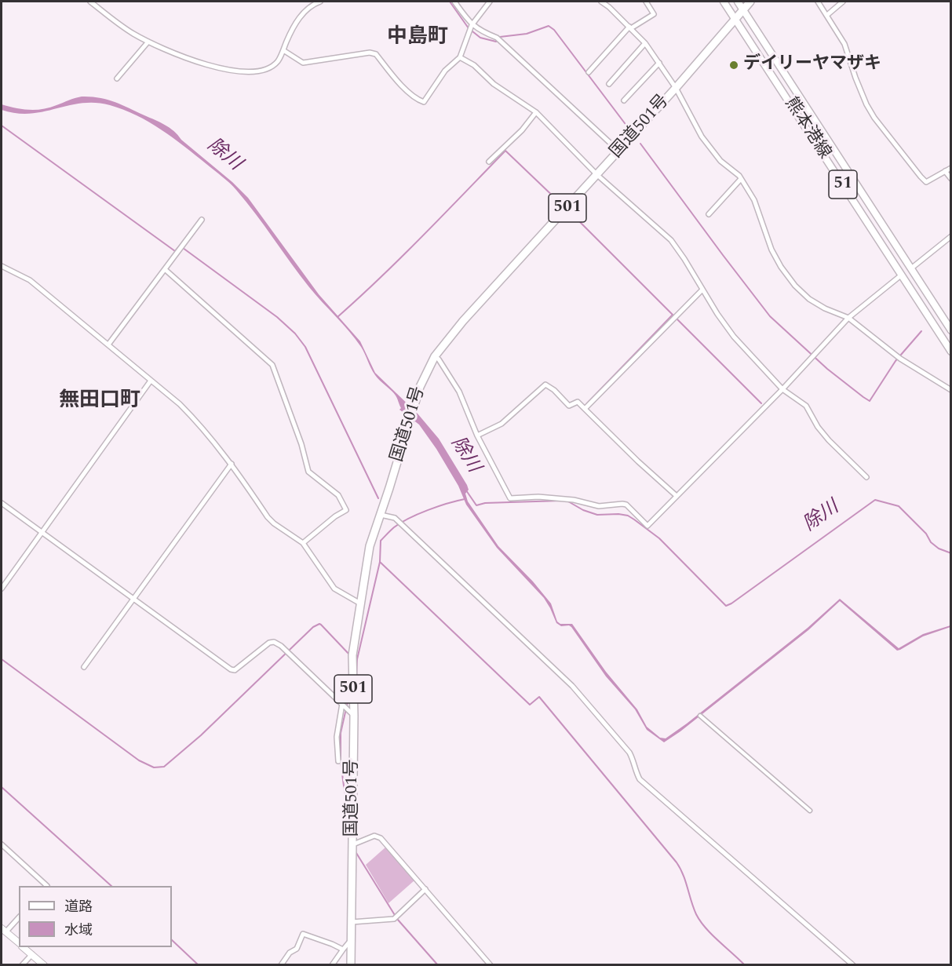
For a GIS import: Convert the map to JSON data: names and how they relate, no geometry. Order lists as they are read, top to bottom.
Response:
{
  "streets": {
    "highway": ["国道501号", "501"],
    "main road": ["熊本港線", "51"]
  },
  "crossings": [
    ["国道501号", "熊本港線"]
  ],
  "districts": ["中島町", "無田口町"],
  "water": ["除川"],
  "places": ["デイリーヤマザキ"],
  "legend": ["道路", "水域"]
}
